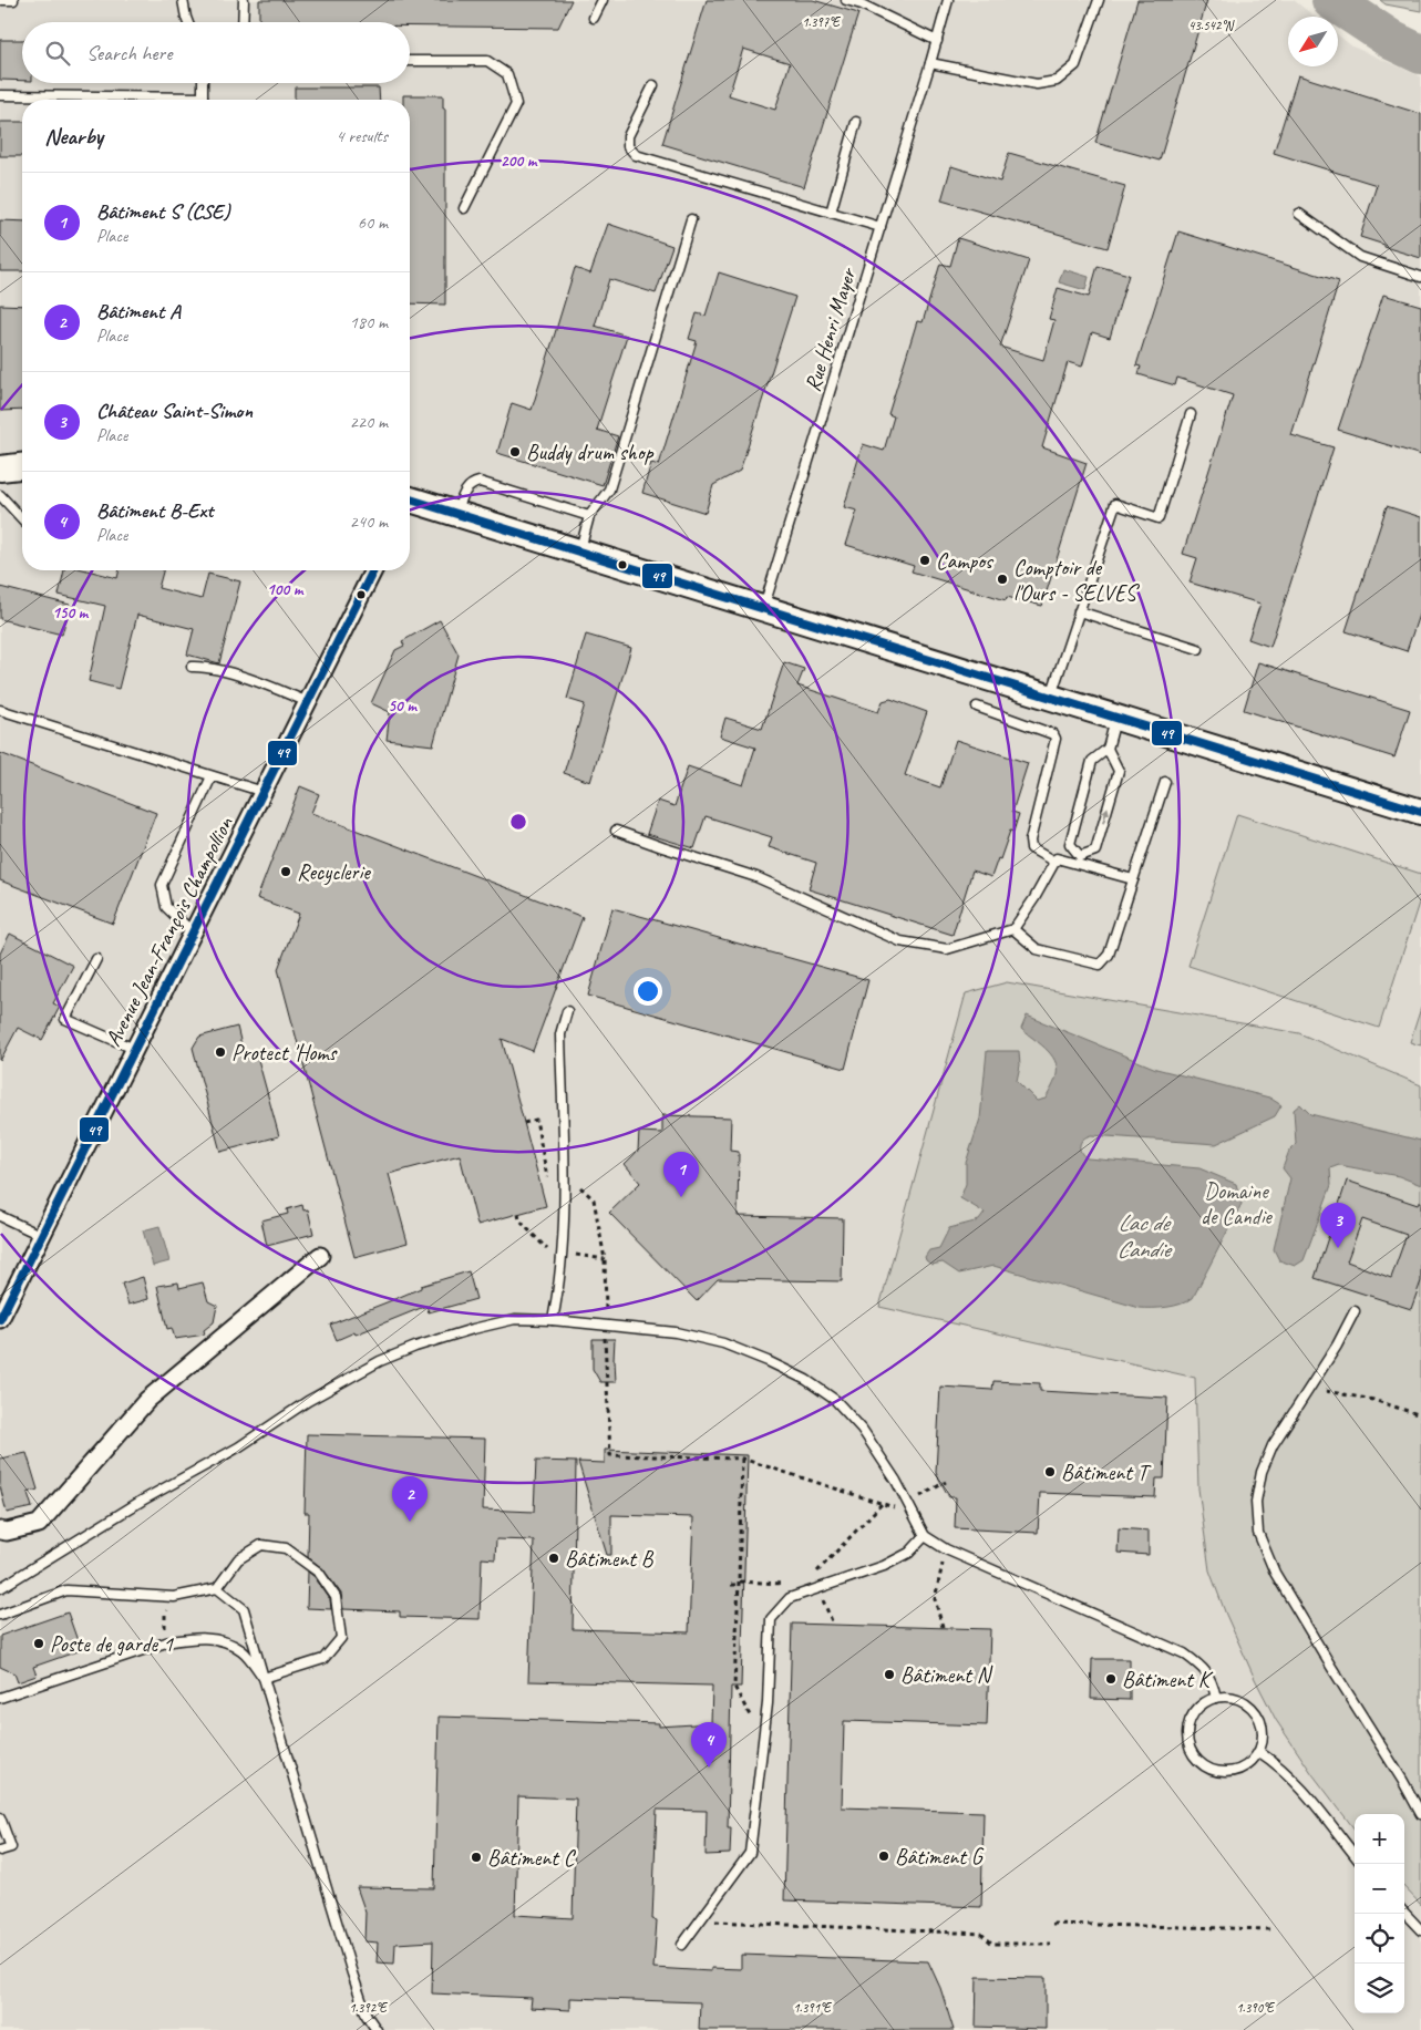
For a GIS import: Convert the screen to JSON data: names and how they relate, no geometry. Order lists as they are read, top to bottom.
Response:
{
  "streets": {
    "street": ["Avenue Jean-François Champollion"],
    "lane": ["Rue Henri Mayer"]
  },
  "water": ["Lac de Candie"],
  "parks": ["Domaine de Candie"],
  "places": [
    "Buddy drum shop",
    "Campos",
    "Comptoir de l'Ours - SELVES",
    "Recyclerie",
    "Protect 'Homs",
    "Bâtiment T",
    "Bâtiment B",
    "Poste de garde 1",
    "Bâtiment N",
    "Bâtiment K",
    "Bâtiment G",
    "Bâtiment C"
  ],
  "lines": ["transit line 49"],
  "north": "bottom left",
  "page": {
    "search": "Search here",
    "heading": ["Nearby", "4 results"],
    "list": [
      {
        "mark": "1",
        "name": "Bâtiment S (CSE)",
        "note": "Place",
        "value": "60 m"
      },
      {
        "mark": "2",
        "name": "Bâtiment A",
        "note": "Place",
        "value": "180 m"
      },
      {
        "mark": "3",
        "name": "Château Saint-Simon",
        "note": "Place",
        "value": "220 m"
      },
      {
        "mark": "4",
        "name": "Bâtiment B-Ext",
        "note": "Place",
        "value": "240 m"
      }
    ],
    "pins": [
      "1",
      "3",
      "2",
      "4"
    ],
    "map_buttons": ["+", "−"]
  },
  "coordinates": [
    "1.397°E",
    "43.542°N",
    "1.392°E",
    "1.391°E",
    "1.390°E"
  ],
  "rings": [
    "200 m",
    "100 m",
    "150 m",
    "50 m"
  ]
}
